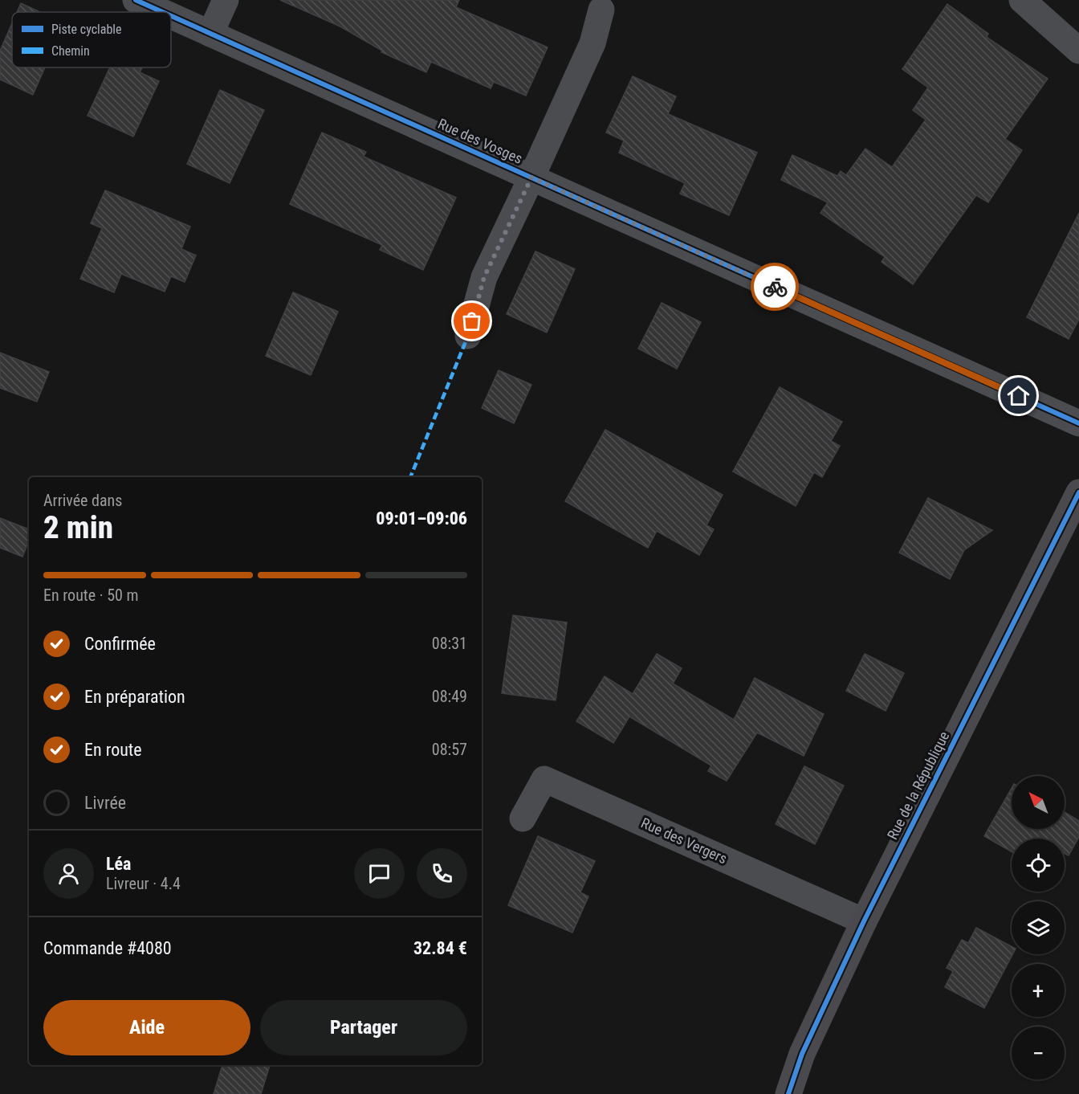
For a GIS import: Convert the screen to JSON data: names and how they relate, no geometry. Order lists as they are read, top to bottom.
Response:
{
  "streets": {
    "main road": ["Rue de la République"],
    "street": ["Rue des Vosges", "Rue des Vergers"]
  },
  "crossings": [
    ["Rue de la République", "Rue des Vergers"]
  ],
  "legend": ["Piste cyclable", "Chemin"],
  "north": "top left",
  "page": {
    "heading": ["2 min", "Arrivée dans", "09:01–09:06"],
    "panel": [
      "Léa",
      "Livreur · 4.4",
      "Commande #4080",
      "32.84 €"
    ],
    "bar": "En route · 50 m",
    "list": [
      ["Confirmée", "08:31"],
      ["En préparation", "08:49"],
      ["En route", "08:57"],
      "Livrée"
    ],
    "map_buttons": ["+", "−"],
    "buttons": ["Aide", "Partager"]
  }
}
